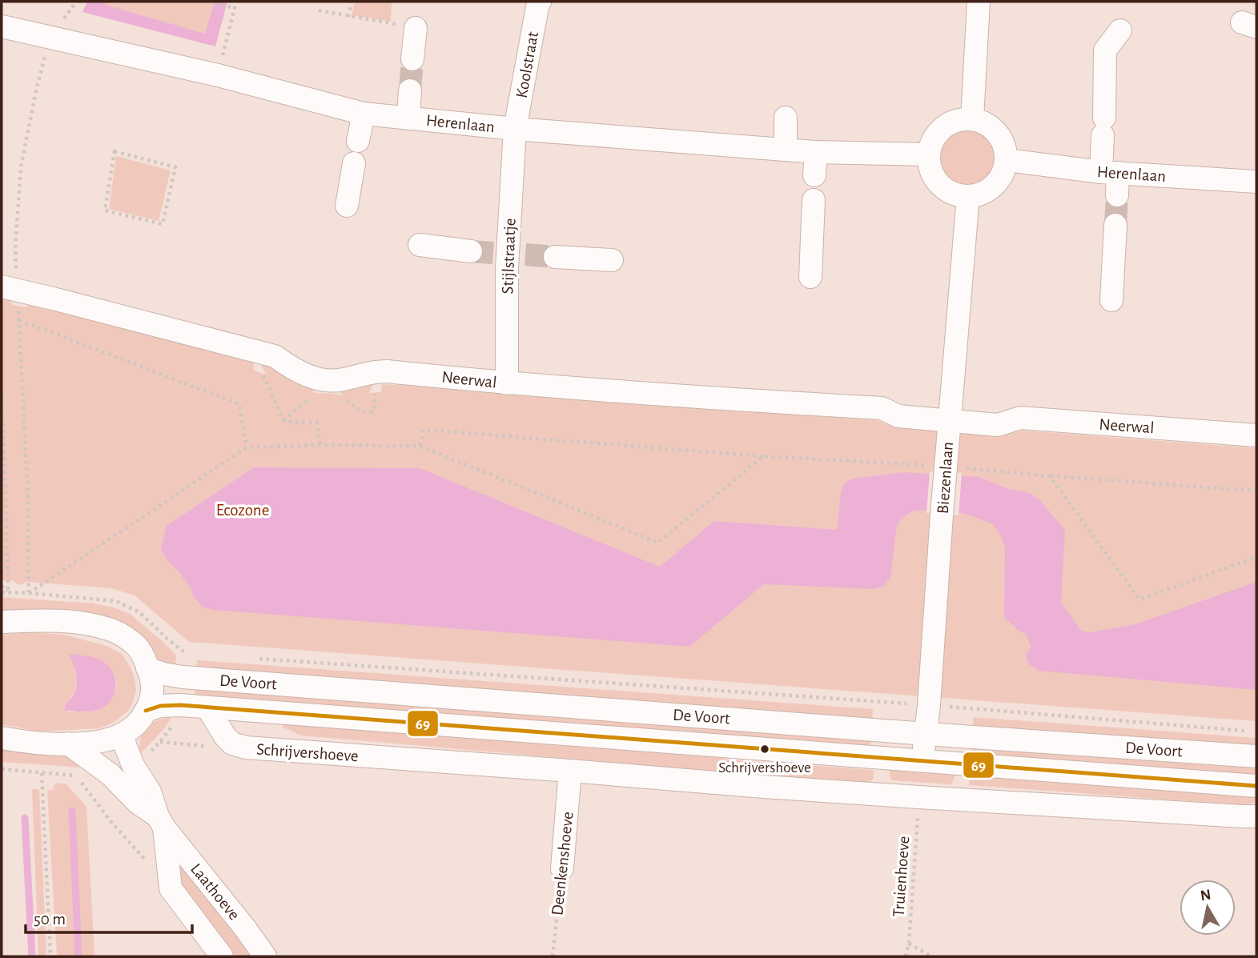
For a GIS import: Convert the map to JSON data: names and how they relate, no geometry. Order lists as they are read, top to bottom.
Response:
{
  "streets": {
    "street": [
      "Koolstraat",
      "Herenlaan",
      "Stijlstraatje",
      "Neerwal",
      "Biezenlaan",
      "De Voort",
      "Schrijvershoeve",
      "Deenkenshoeve",
      "Laathoeve"
    ],
    "path": ["Truienhoeve"]
  },
  "crossings": [
    ["Koolstraat", "Herenlaan"],
    ["Koolstraat", "Stijlstraatje"],
    ["Herenlaan", "Stijlstraatje"],
    ["Herenlaan", "Biezenlaan"],
    ["Stijlstraatje", "Neerwal"],
    ["Neerwal", "Biezenlaan"],
    ["Biezenlaan", "De Voort"],
    ["De Voort", "Schrijvershoeve"],
    ["Schrijvershoeve", "Deenkenshoeve"],
    ["Schrijvershoeve", "Truienhoeve"]
  ],
  "parks": ["Ecozone"],
  "places": ["Schrijvershoeve"],
  "lines": ["transit line 69"],
  "scale_bar": "50 m",
  "north": "top"
}
